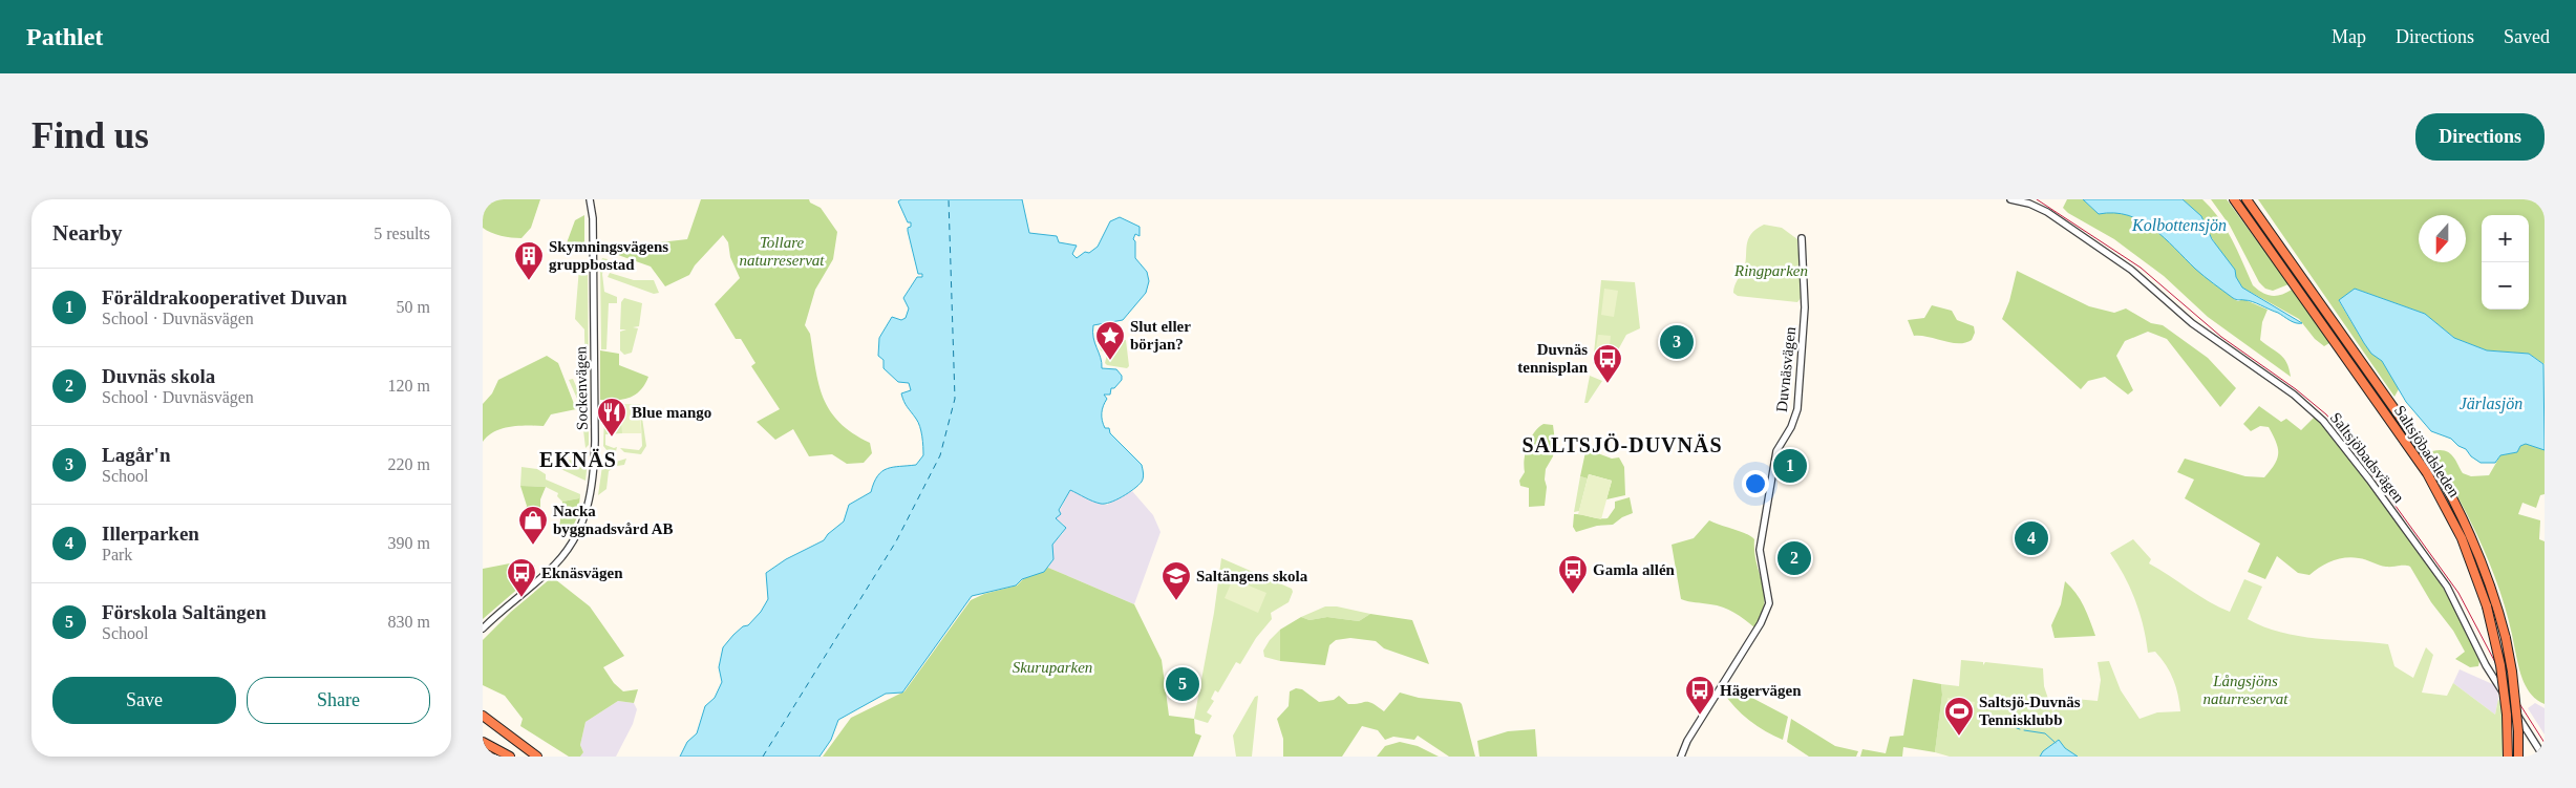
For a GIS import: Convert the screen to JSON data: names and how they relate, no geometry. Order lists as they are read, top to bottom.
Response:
{
  "streets": {
    "highway": ["Saltsjöbadsleden"],
    "street": ["Duvnäsvägen", "Sockenvägen", "Saltsjöbadsvägen"]
  },
  "districts": ["SALTSJÖ-DUVNÄS", "EKNÄS"],
  "water": ["Kolbottensjön", "Järlasjön"],
  "parks": [
    "Tollare naturreservat",
    "Ringparken",
    "Skuruparken",
    "Långsjöns naturreservat"
  ],
  "places": {
    "building": ["Skymningsvägens gruppbostad"],
    "place": ["Slut eller början?"],
    "bus stop": [
      "Duvnäs tennisplan",
      "Gamla allén",
      "Eknäsvägen",
      "Hägervägen"
    ],
    "restaurant": ["Blue mango"],
    "shop": ["Nacka byggnadsvård AB"],
    "school or university": ["Saltängens skola"],
    "sports": ["Saltsjö-Duvnäs Tennisklubb"]
  },
  "north": "bottom",
  "page": {
    "header": "Pathlet",
    "nav": ["Map", "Directions", "Saved"],
    "buttons": [
      "Directions",
      ["Save", "Share"]
    ],
    "title": "Find us",
    "heading": ["Nearby", "5 results"],
    "map_buttons": ["+", "−"],
    "list": [
      {
        "mark": "1",
        "name": "Föräldrakooperativet Duvan",
        "note": "School · Duvnäsvägen",
        "value": "50 m"
      },
      {
        "mark": "2",
        "name": "Duvnäs skola",
        "note": "School · Duvnäsvägen",
        "value": "120 m"
      },
      {
        "mark": "3",
        "name": "Lagår'n",
        "note": "School",
        "value": "220 m"
      },
      {
        "mark": "4",
        "name": "Illerparken",
        "note": "Park",
        "value": "390 m"
      },
      {
        "mark": "5",
        "name": "Förskola Saltängen",
        "note": "School",
        "value": "830 m"
      }
    ],
    "pins": [
      "3",
      "1",
      "4",
      "2",
      "5"
    ]
  }
}
